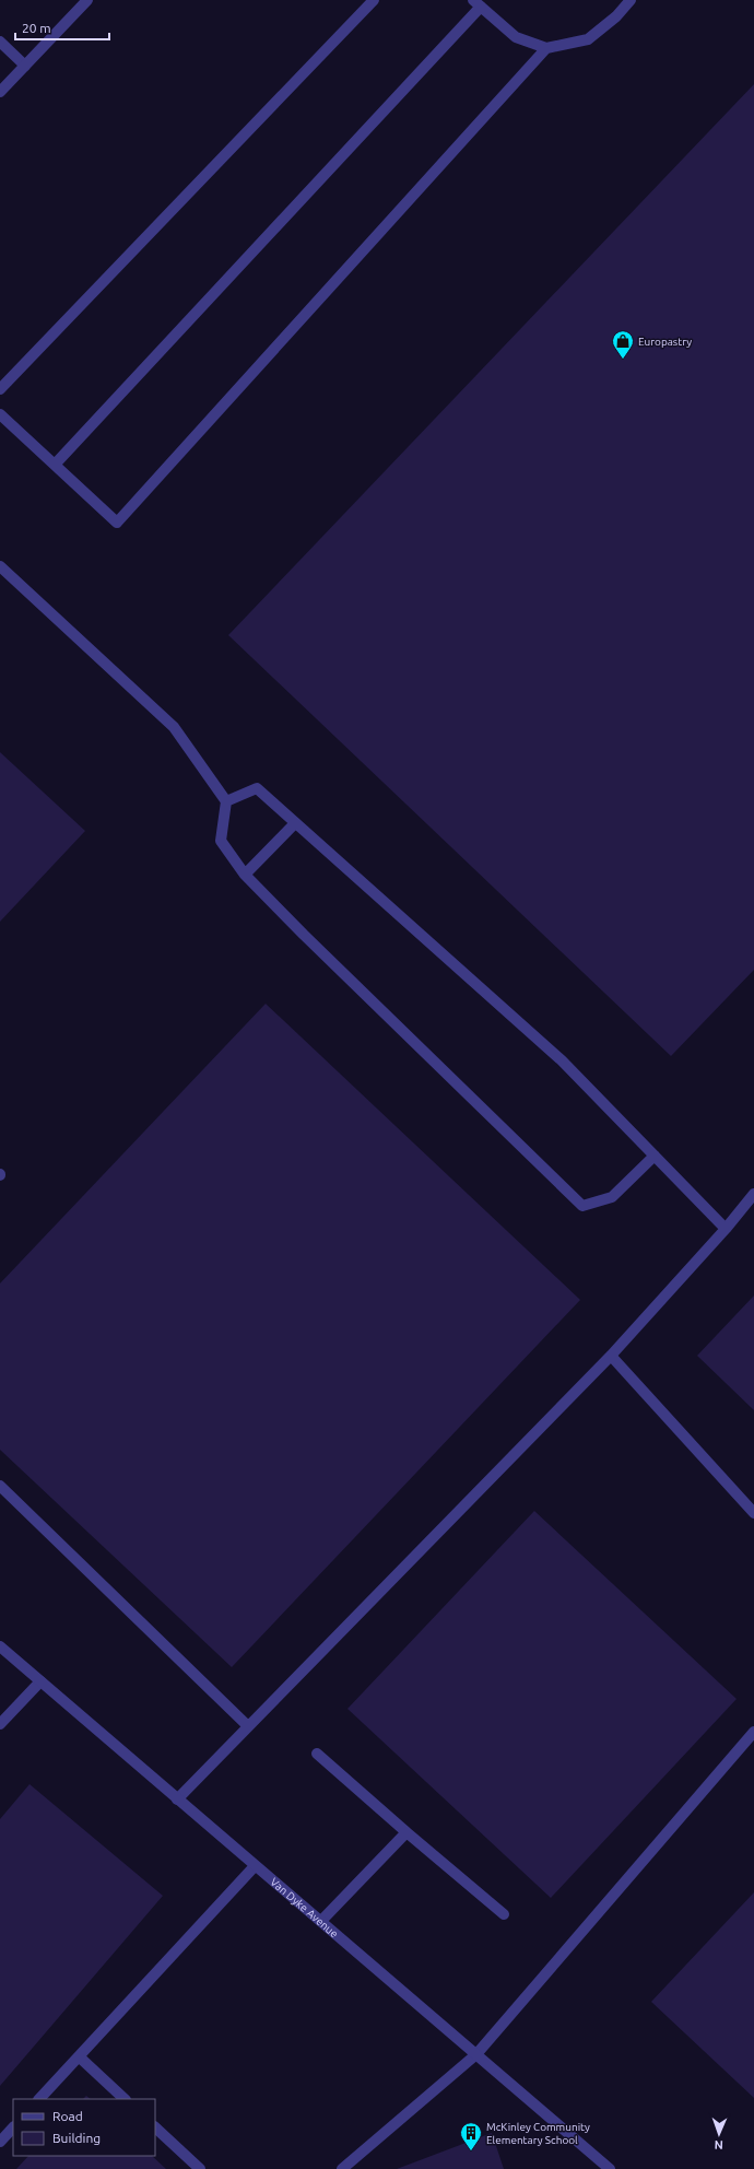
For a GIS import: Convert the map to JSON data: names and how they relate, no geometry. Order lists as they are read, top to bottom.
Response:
{
  "streets": {
    "street": ["Van Dyke Avenue"]
  },
  "places": {
    "shop": ["Europastry"],
    "building": ["McKinley Community Elementary School"]
  },
  "legend": ["Road", "Building"],
  "scale_bar": "20 m",
  "north": "bottom"
}
